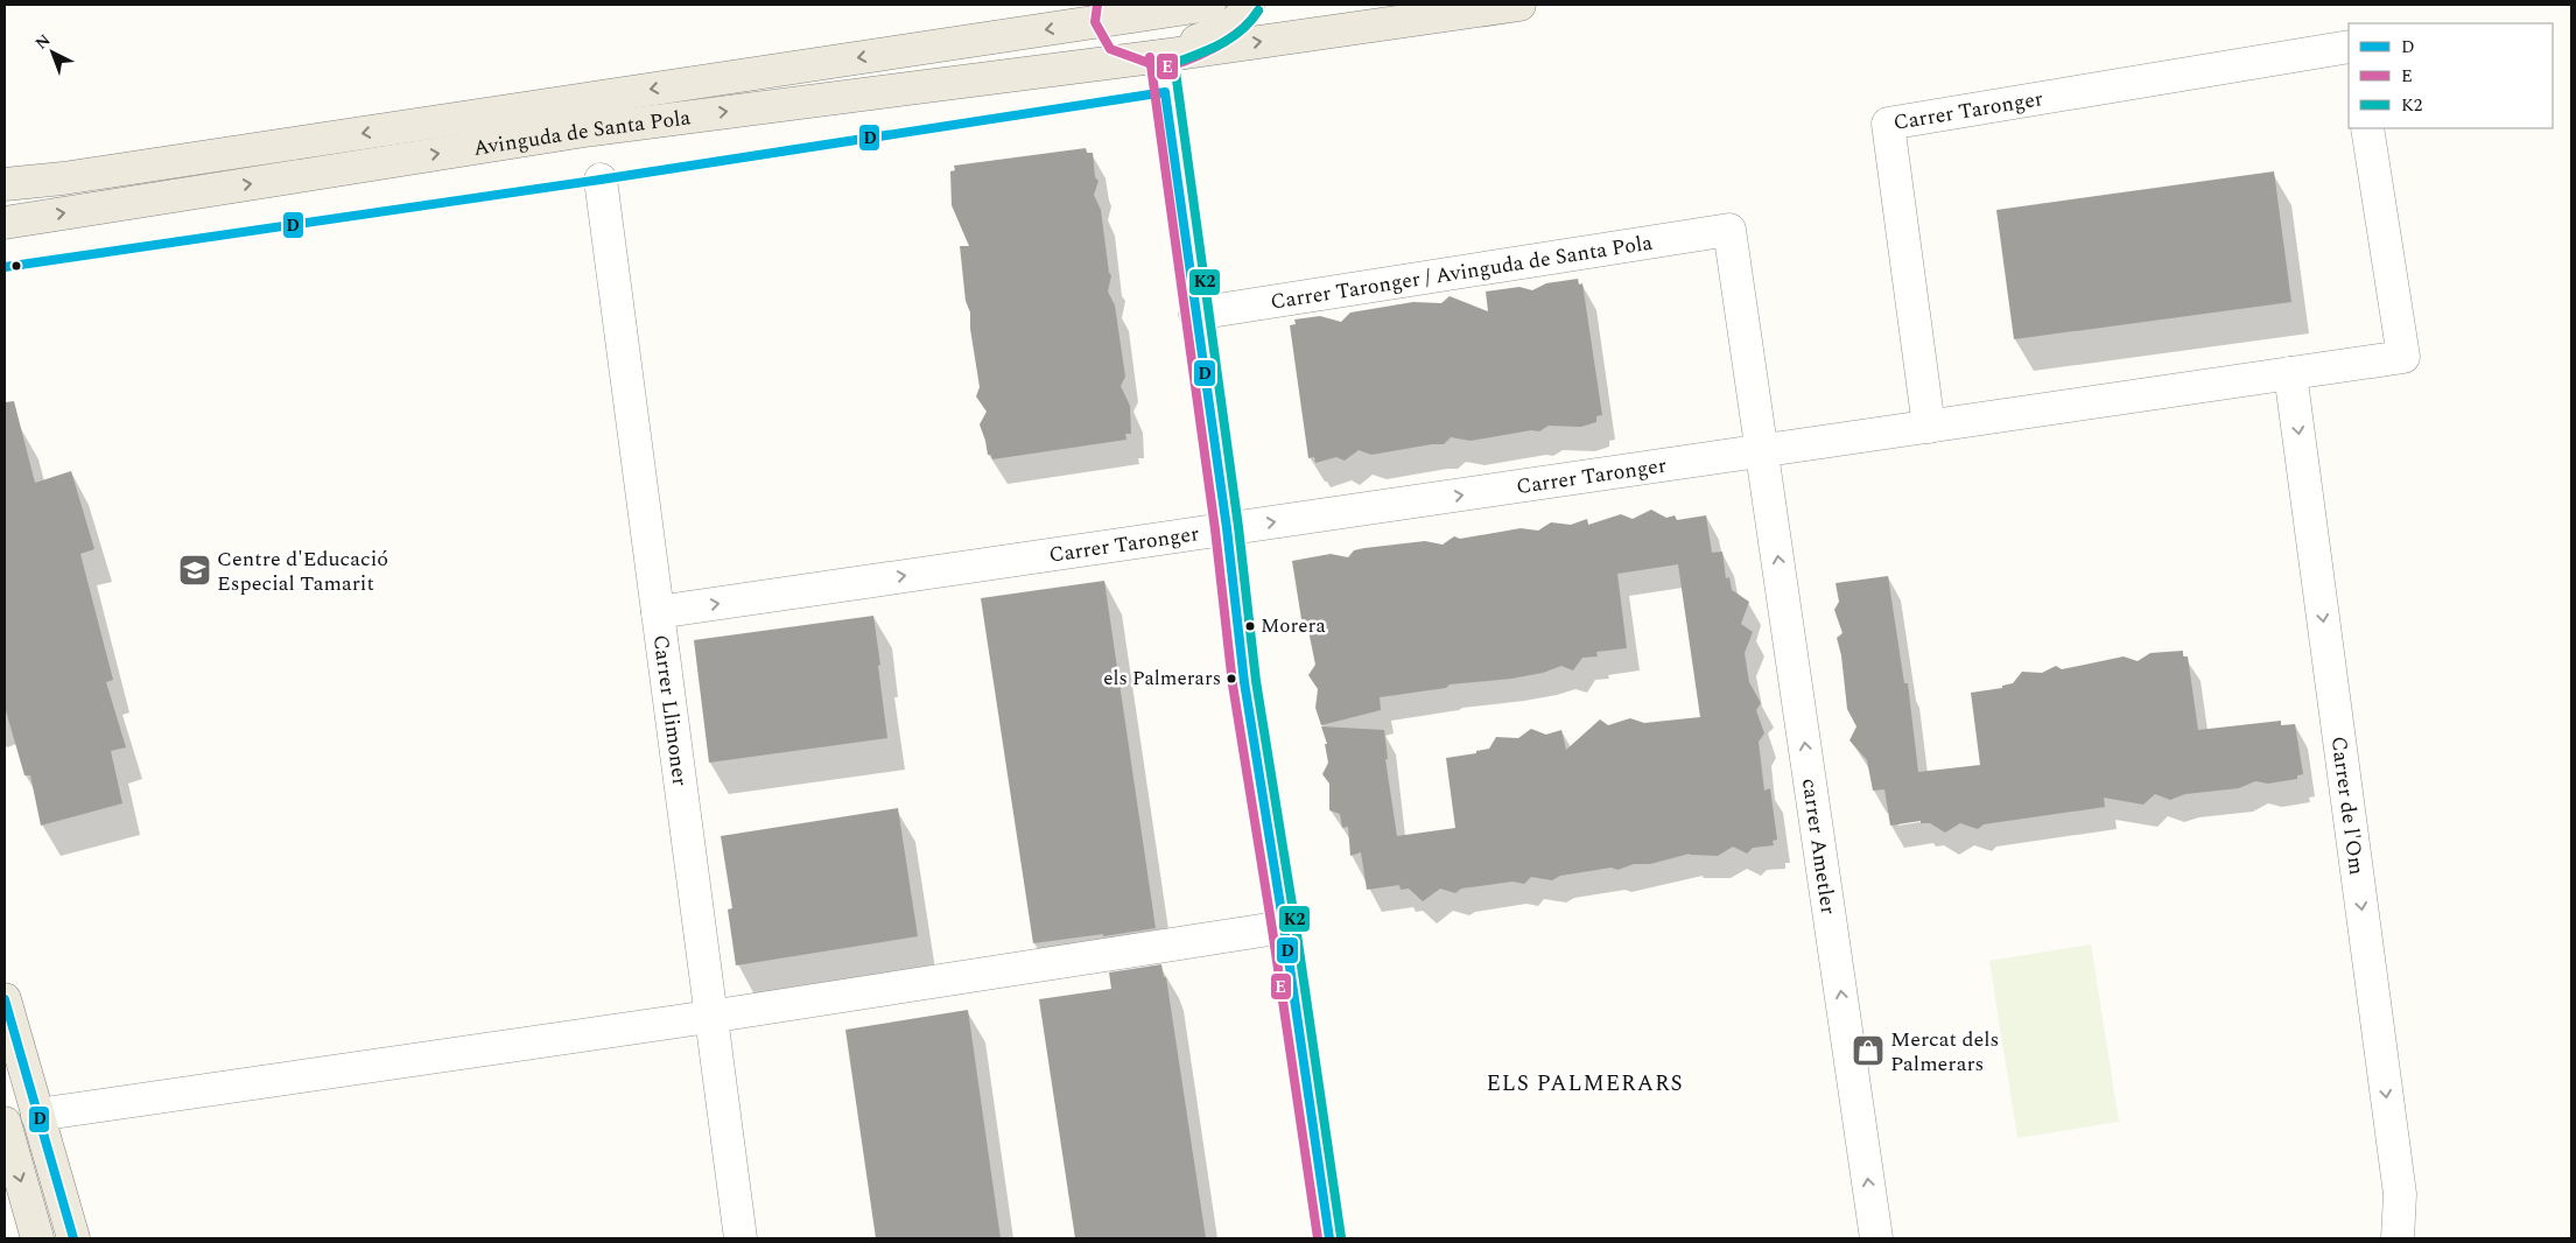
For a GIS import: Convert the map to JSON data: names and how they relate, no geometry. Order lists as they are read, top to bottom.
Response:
{
  "streets": {
    "main road": ["Avinguda de Santa Pola"],
    "street": [
      "Carrer Taronger",
      "Carrer Taronger / Avinguda de Santa Pola",
      "Carrer Llimoner",
      "Carrer de l'Om",
      "carrer Ametler"
    ]
  },
  "crossings": [
    ["Carrer Taronger", "Carrer Taronger / Avinguda de Santa Pola"],
    ["Carrer Taronger", "Carrer Llimoner"],
    ["Carrer Taronger", "Carrer de l'Om"],
    ["Carrer Taronger", "carrer Ametler"],
    ["Carrer Taronger / Avinguda de Santa Pola", "carrer Ametler"]
  ],
  "one_way": ["Carrer Taronger", "Carrer de l'Om", "carrer Ametler"],
  "districts": ["ELS PALMERARS"],
  "places": {
    "school or university": ["Centre d'Educació Especial Tamarit"],
    "other": ["Morera", "els Palmerars"],
    "shop": ["Mercat dels Palmerars"]
  },
  "lines": ["transit line E", "transit line K2", "transit line D"],
  "legend": ["D", "E", "K2"],
  "north": "top left"
}
